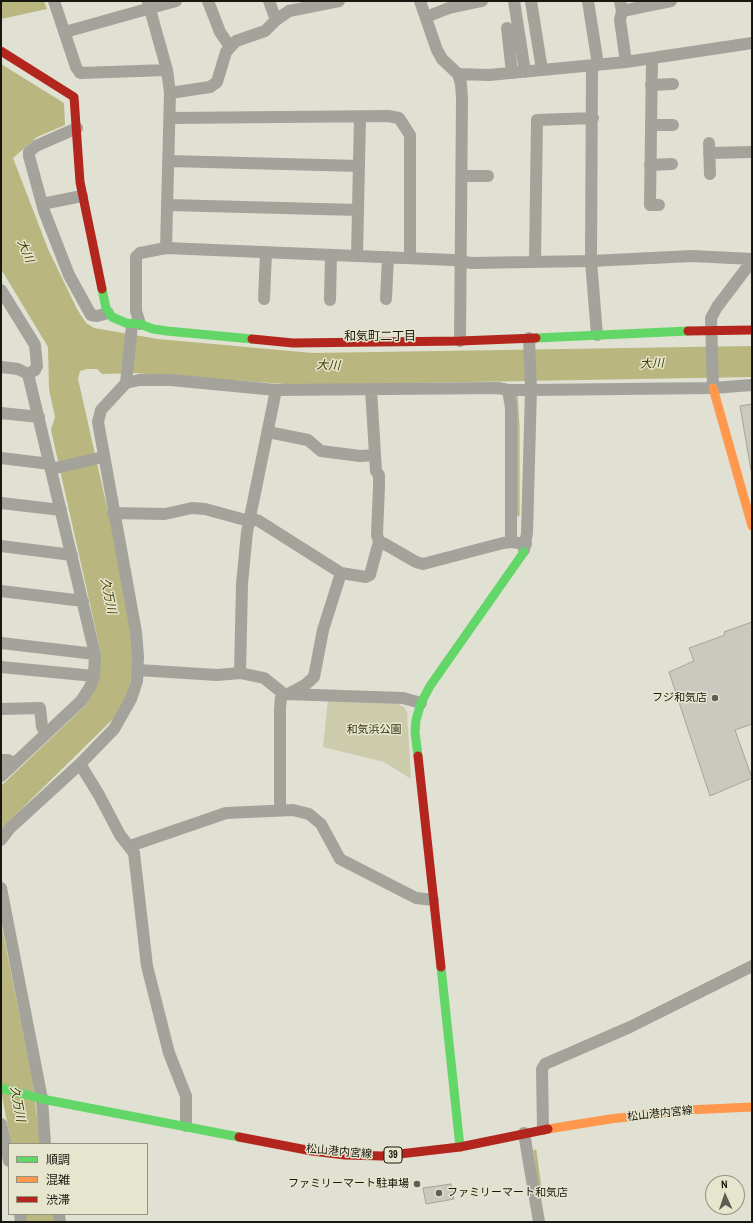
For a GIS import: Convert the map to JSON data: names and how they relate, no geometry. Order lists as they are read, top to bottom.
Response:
{
  "streets": {
    "street": ["松山港内宮線", "39"]
  },
  "districts": ["和気町二丁目"],
  "water": ["大川", "久万川"],
  "parks": ["和気浜公園"],
  "places": ["フジ和気店", "ファミリーマート駐車場", "ファミリーマート和気店"],
  "legend": ["順調", "混雑", "渋滞"],
  "north": "top"
}
